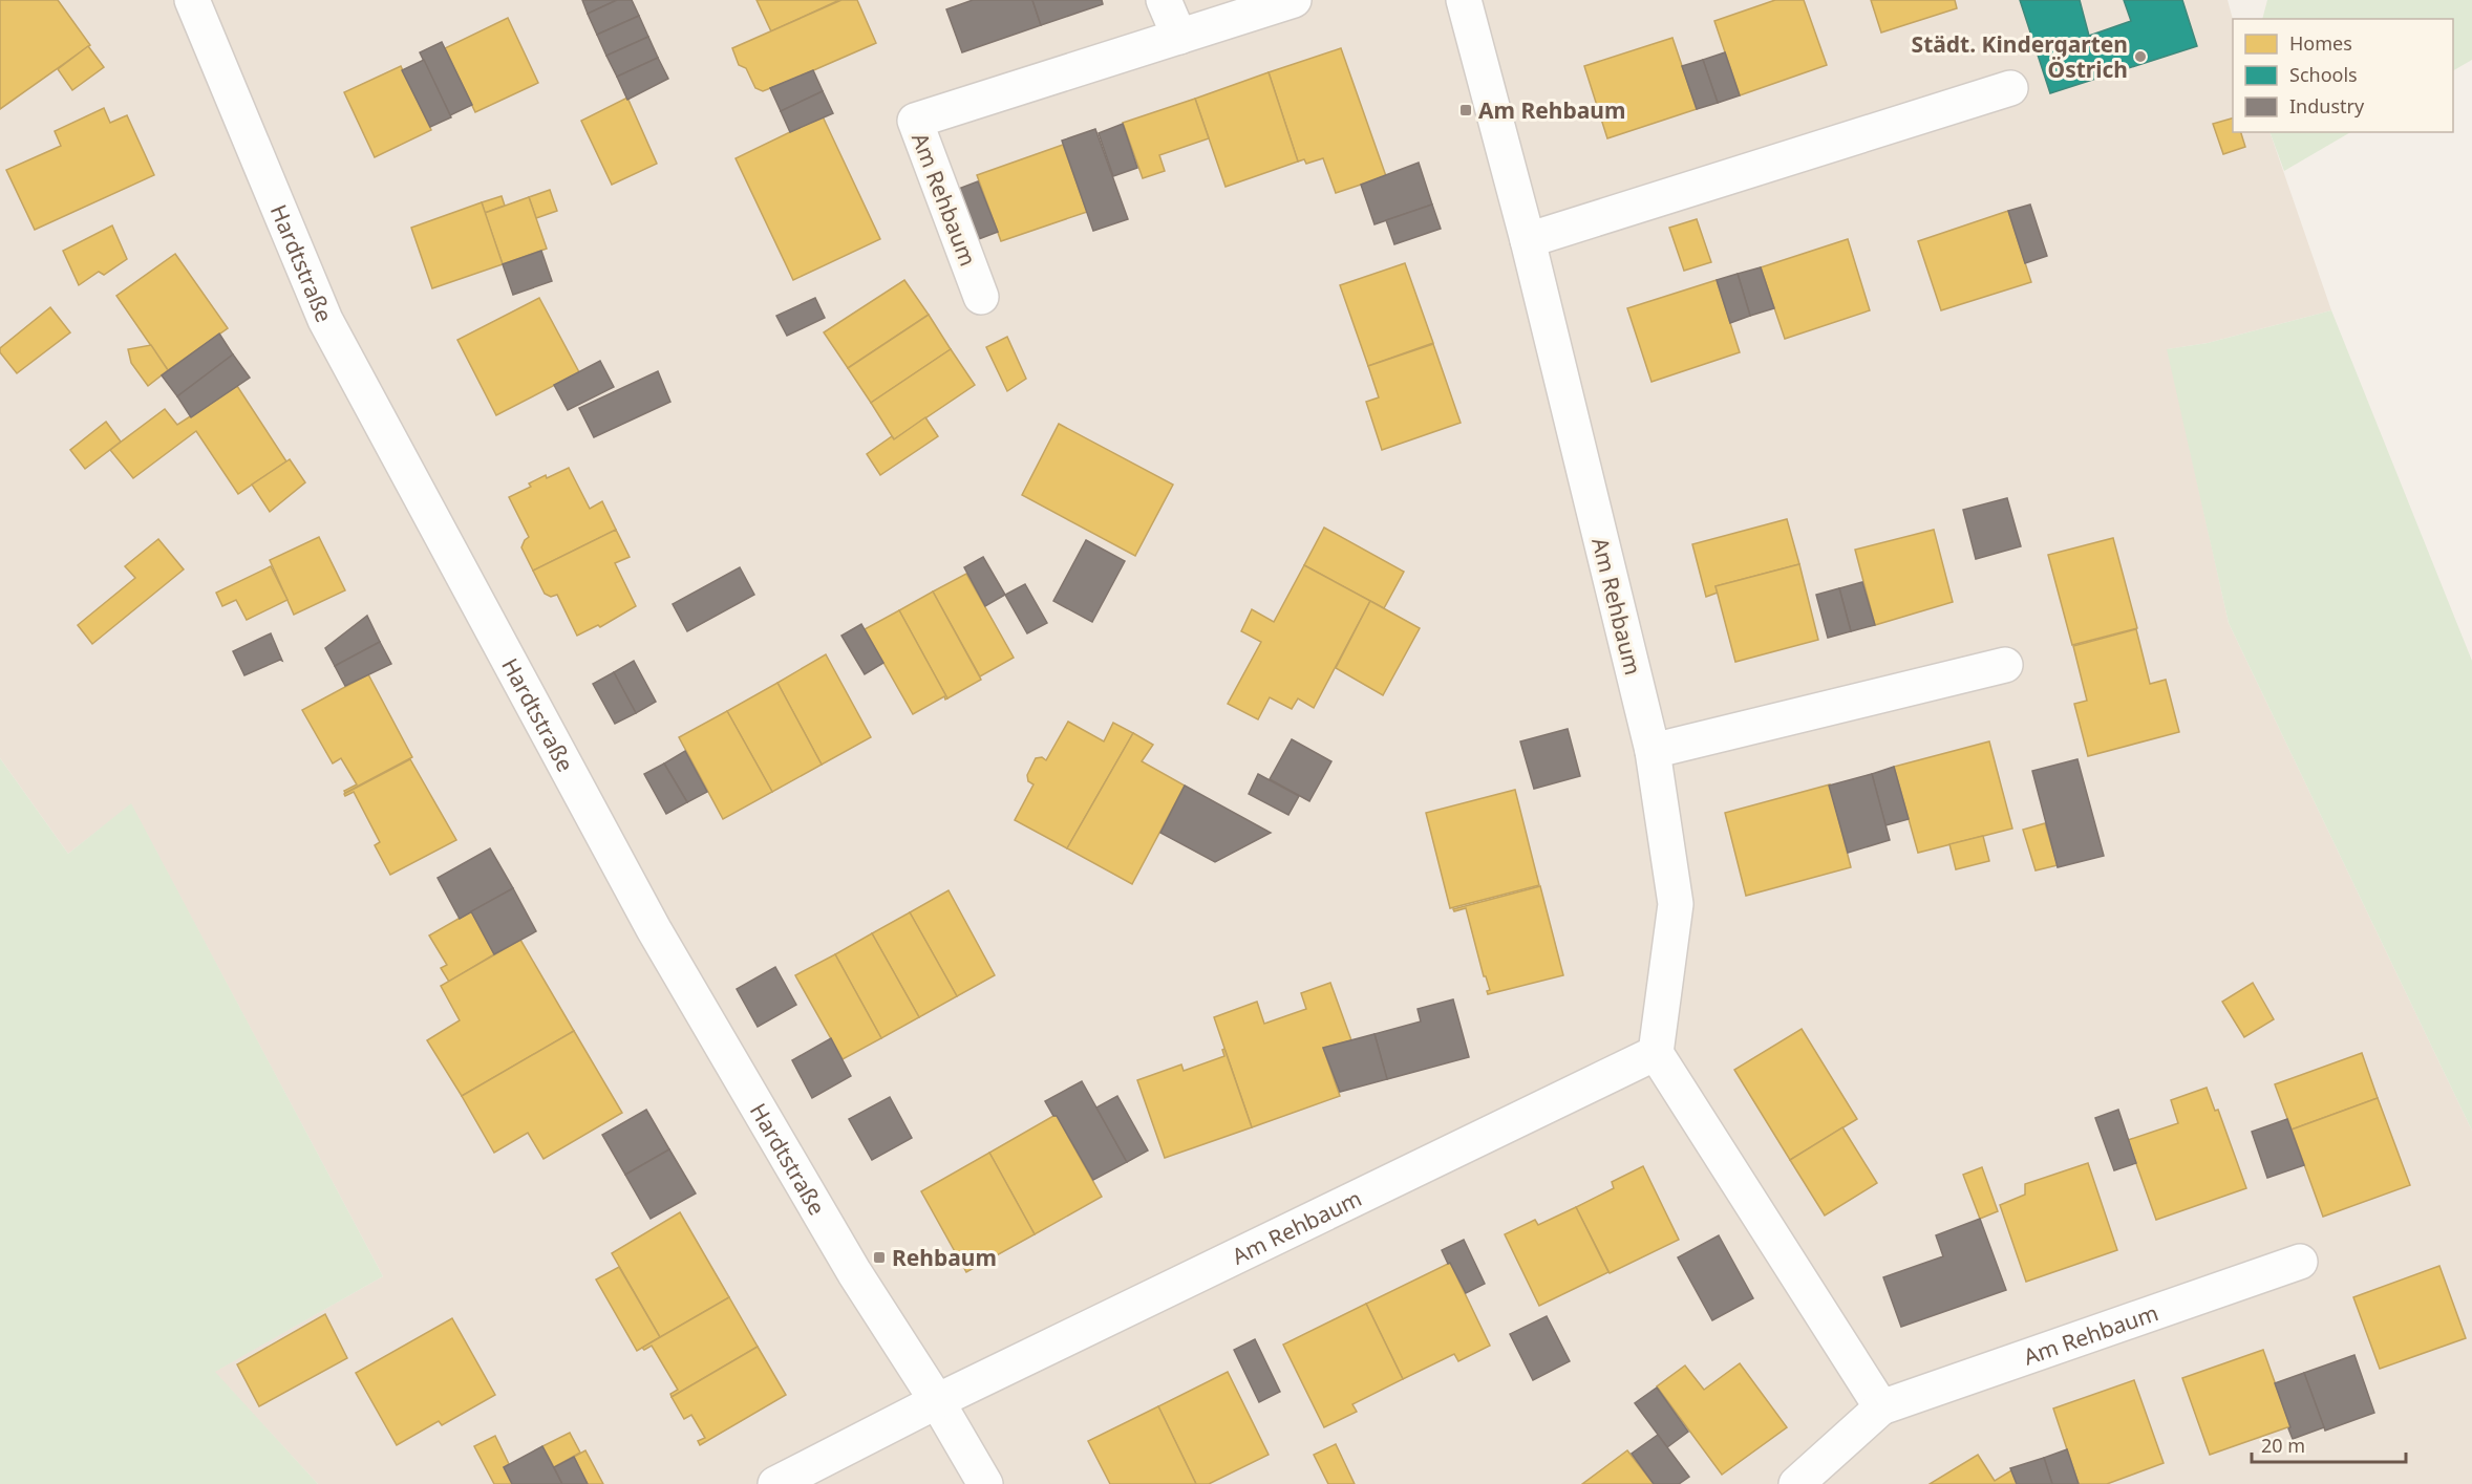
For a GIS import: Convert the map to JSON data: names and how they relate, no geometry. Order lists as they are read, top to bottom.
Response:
{
  "streets": {
    "street": ["Am Rehbaum", "Hardtstraße"]
  },
  "crossings": [
    ["Am Rehbaum", "Hardtstraße"]
  ],
  "places": {
    "other": ["Städt. Kindergarten Östrich"],
    "transit": ["Am Rehbaum", "Rehbaum"]
  },
  "legend": ["Homes", "Schools", "Industry"],
  "scale_bar": "20 m"
}
